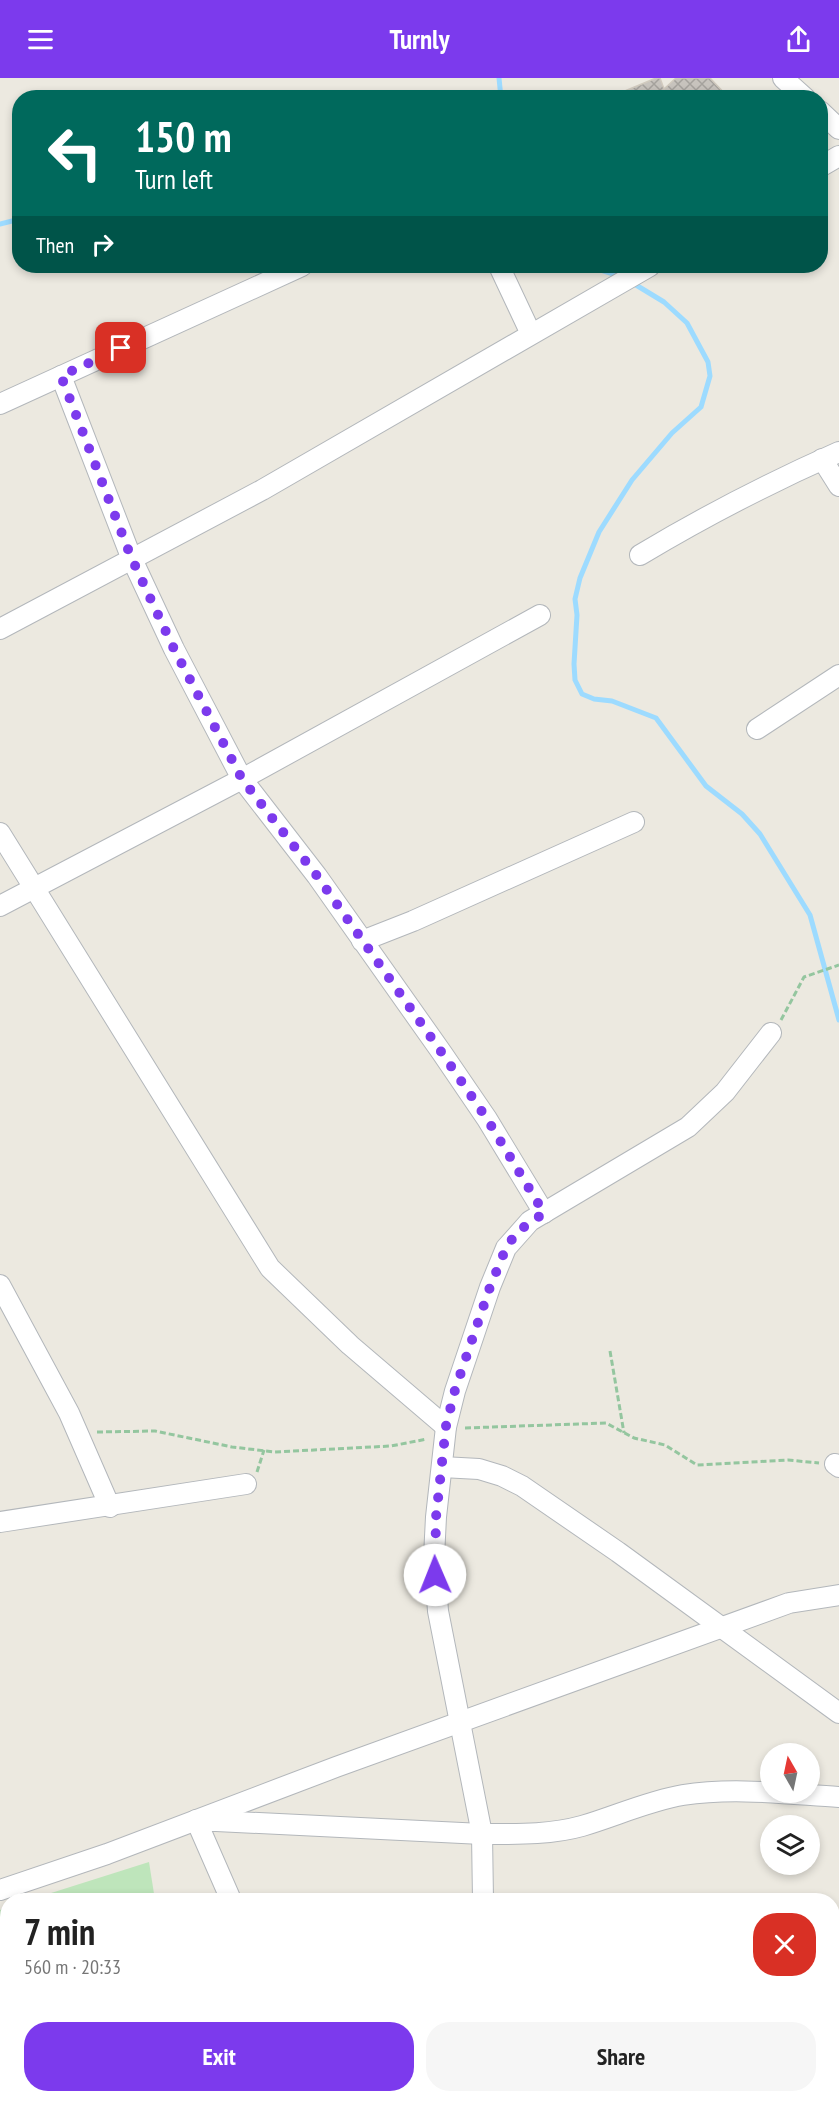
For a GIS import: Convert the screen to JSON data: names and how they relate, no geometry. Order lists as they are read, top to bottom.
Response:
{
  "north": "top",
  "page": {
    "header": "Turnly",
    "turn": ["150 m", "Turn left"],
    "then": "Then",
    "heading": ["7 min", "560 m · 20:33"],
    "buttons": ["Exit", "Share"]
  }
}
